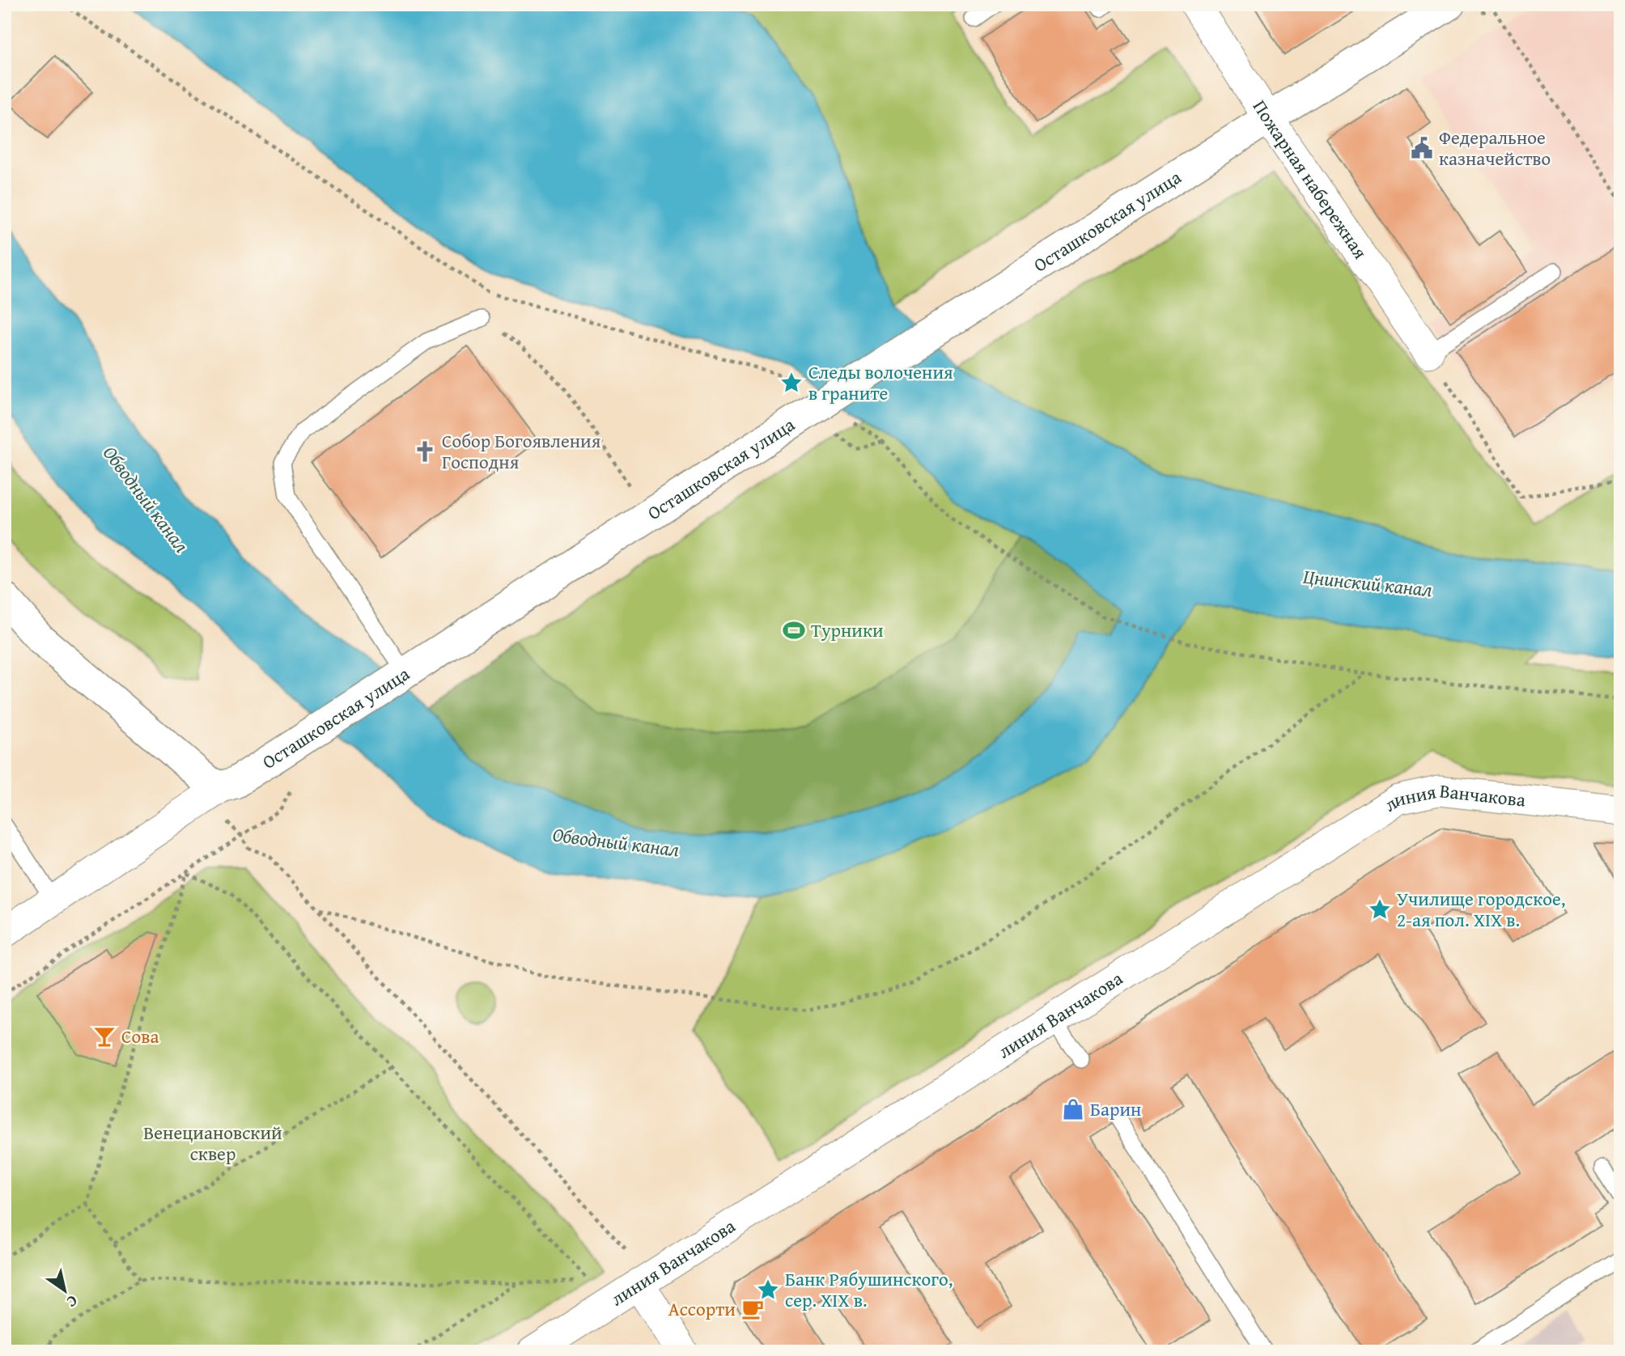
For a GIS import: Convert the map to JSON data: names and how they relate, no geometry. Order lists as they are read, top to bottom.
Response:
{
  "streets": {
    "street": ["Пожарная набережная", "Осташковская улица", "линия Ванчакова"]
  },
  "crossings": [
    ["Пожарная набережная", "Осташковская улица"]
  ],
  "water": ["Обводный канал", "Цнинский канал"],
  "parks": ["Венециановский сквер"],
  "places": {
    "public building": ["Федеральное казначейство"],
    "place": ["Следы волочения в граните", "Училище городское, 2-ая пол. XIX в.", "Банк Рябушинского, сер. XIX в."],
    "church": ["Собор Богоявления Господня"],
    "sports": ["Турники"],
    "bar": ["Сова"],
    "shop": ["Барин"],
    "cafe": ["Ассорти"]
  },
  "north": "bottom right"
}
